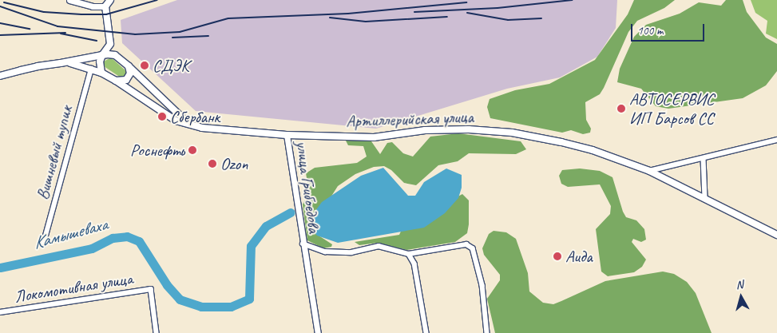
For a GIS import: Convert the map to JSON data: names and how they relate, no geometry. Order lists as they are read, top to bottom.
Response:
{
  "streets": {
    "main road": ["Артиллерийская улица"],
    "street": ["Вишневый тупик", "улица Грибоедова", "Локомотивная улица"]
  },
  "crossings": [
    ["Артиллерийская улица", "Вишневый тупик"],
    ["Артиллерийская улица", "улица Грибоедова"]
  ],
  "water": ["Камышеваха"],
  "places": [
    "СДЭК",
    "АВТОСЕРВИС ИП Барсов СС",
    "Сбербанк",
    "Роснефть",
    "Ozon",
    "Аида"
  ],
  "scale_bar": "100 m",
  "north": "top"
}
